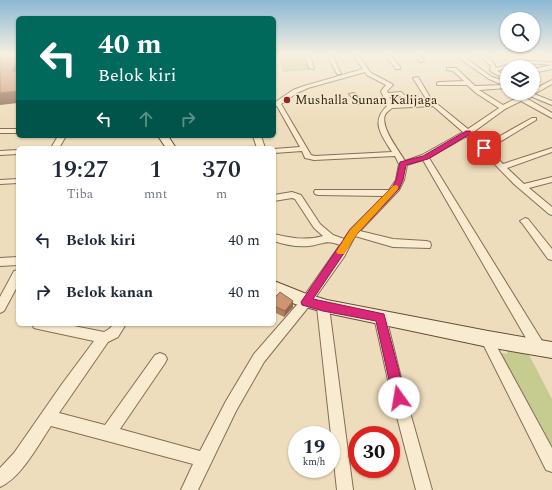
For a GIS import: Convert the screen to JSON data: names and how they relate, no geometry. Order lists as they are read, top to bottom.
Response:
{
  "places": ["Mushalla Sunan Kalijaga"],
  "page": {
    "turn": ["40 m", "Belok kiri"],
    "eta": [
      "19:27",
      "Tiba",
      "1",
      "mnt",
      "370",
      "m"
    ],
    "list": [
      {
        "name": "Belok kiri",
        "value": "40 m"
      },
      {
        "name": "Belok kanan",
        "value": "40 m"
      }
    ],
    "speed": "19 km/h",
    "limit": "30"
  }
}
